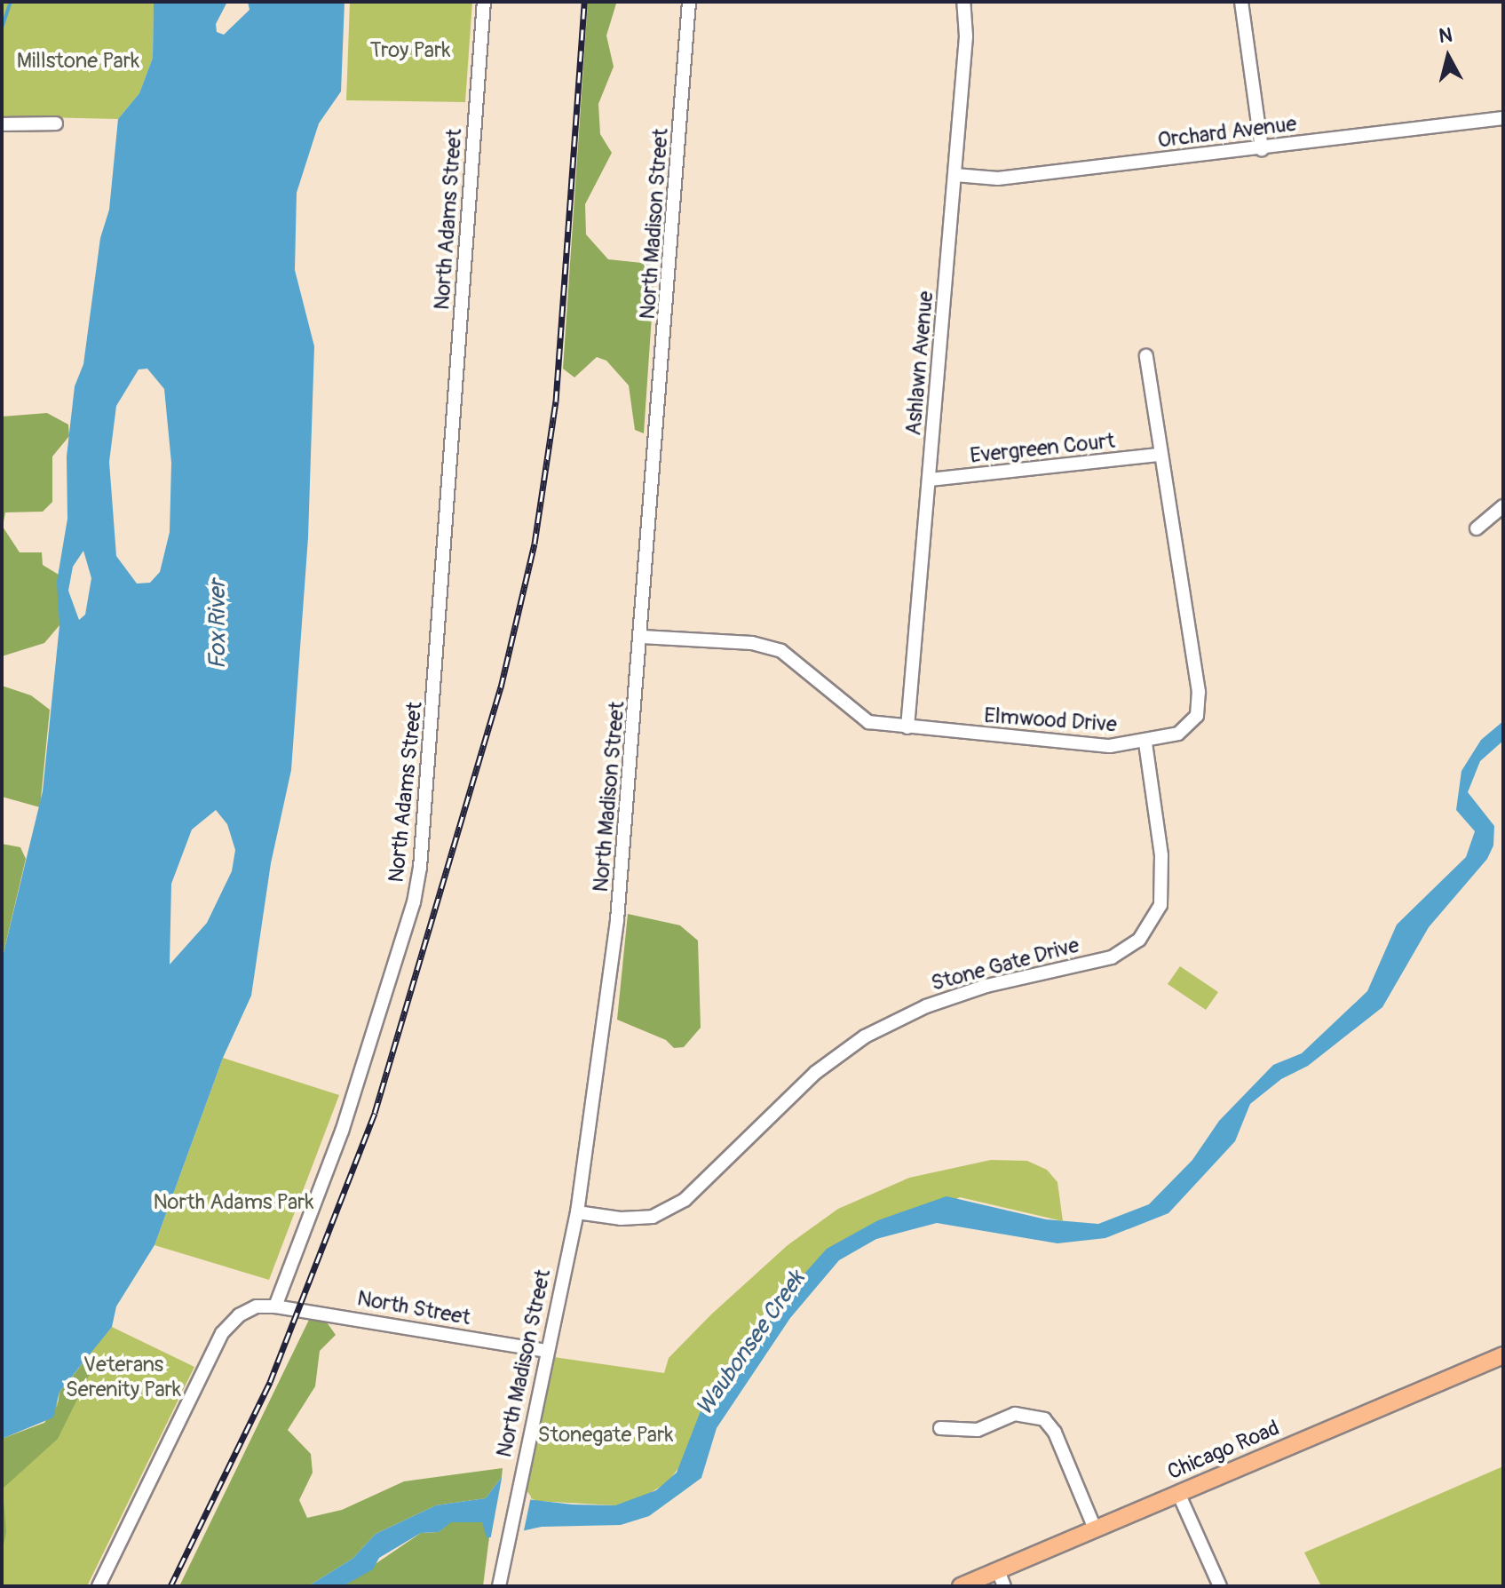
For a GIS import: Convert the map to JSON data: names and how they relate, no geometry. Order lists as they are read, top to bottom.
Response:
{
  "streets": {
    "main road": ["Chicago Road"],
    "street": [
      "Orchard Avenue",
      "North Adams Street",
      "North Madison Street",
      "Ashlawn Avenue",
      "Evergreen Court",
      "Elmwood Drive",
      "Stone Gate Drive",
      "North Street"
    ]
  },
  "crossings": [
    ["Orchard Avenue", "Ashlawn Avenue"],
    ["North Adams Street", "North Street"],
    ["North Madison Street", "Elmwood Drive"],
    ["North Madison Street", "Stone Gate Drive"],
    ["North Madison Street", "North Street"],
    ["Ashlawn Avenue", "Evergreen Court"],
    ["Ashlawn Avenue", "Elmwood Drive"],
    ["Evergreen Court", "Elmwood Drive"],
    ["Elmwood Drive", "Stone Gate Drive"]
  ],
  "water": ["Fox River", "Waubonsee Creek"],
  "parks": [
    "Troy Park",
    "Millstone Park",
    "North Adams Park",
    "Veterans Serenity Park",
    "Stonegate Park"
  ],
  "north": "top"
}
